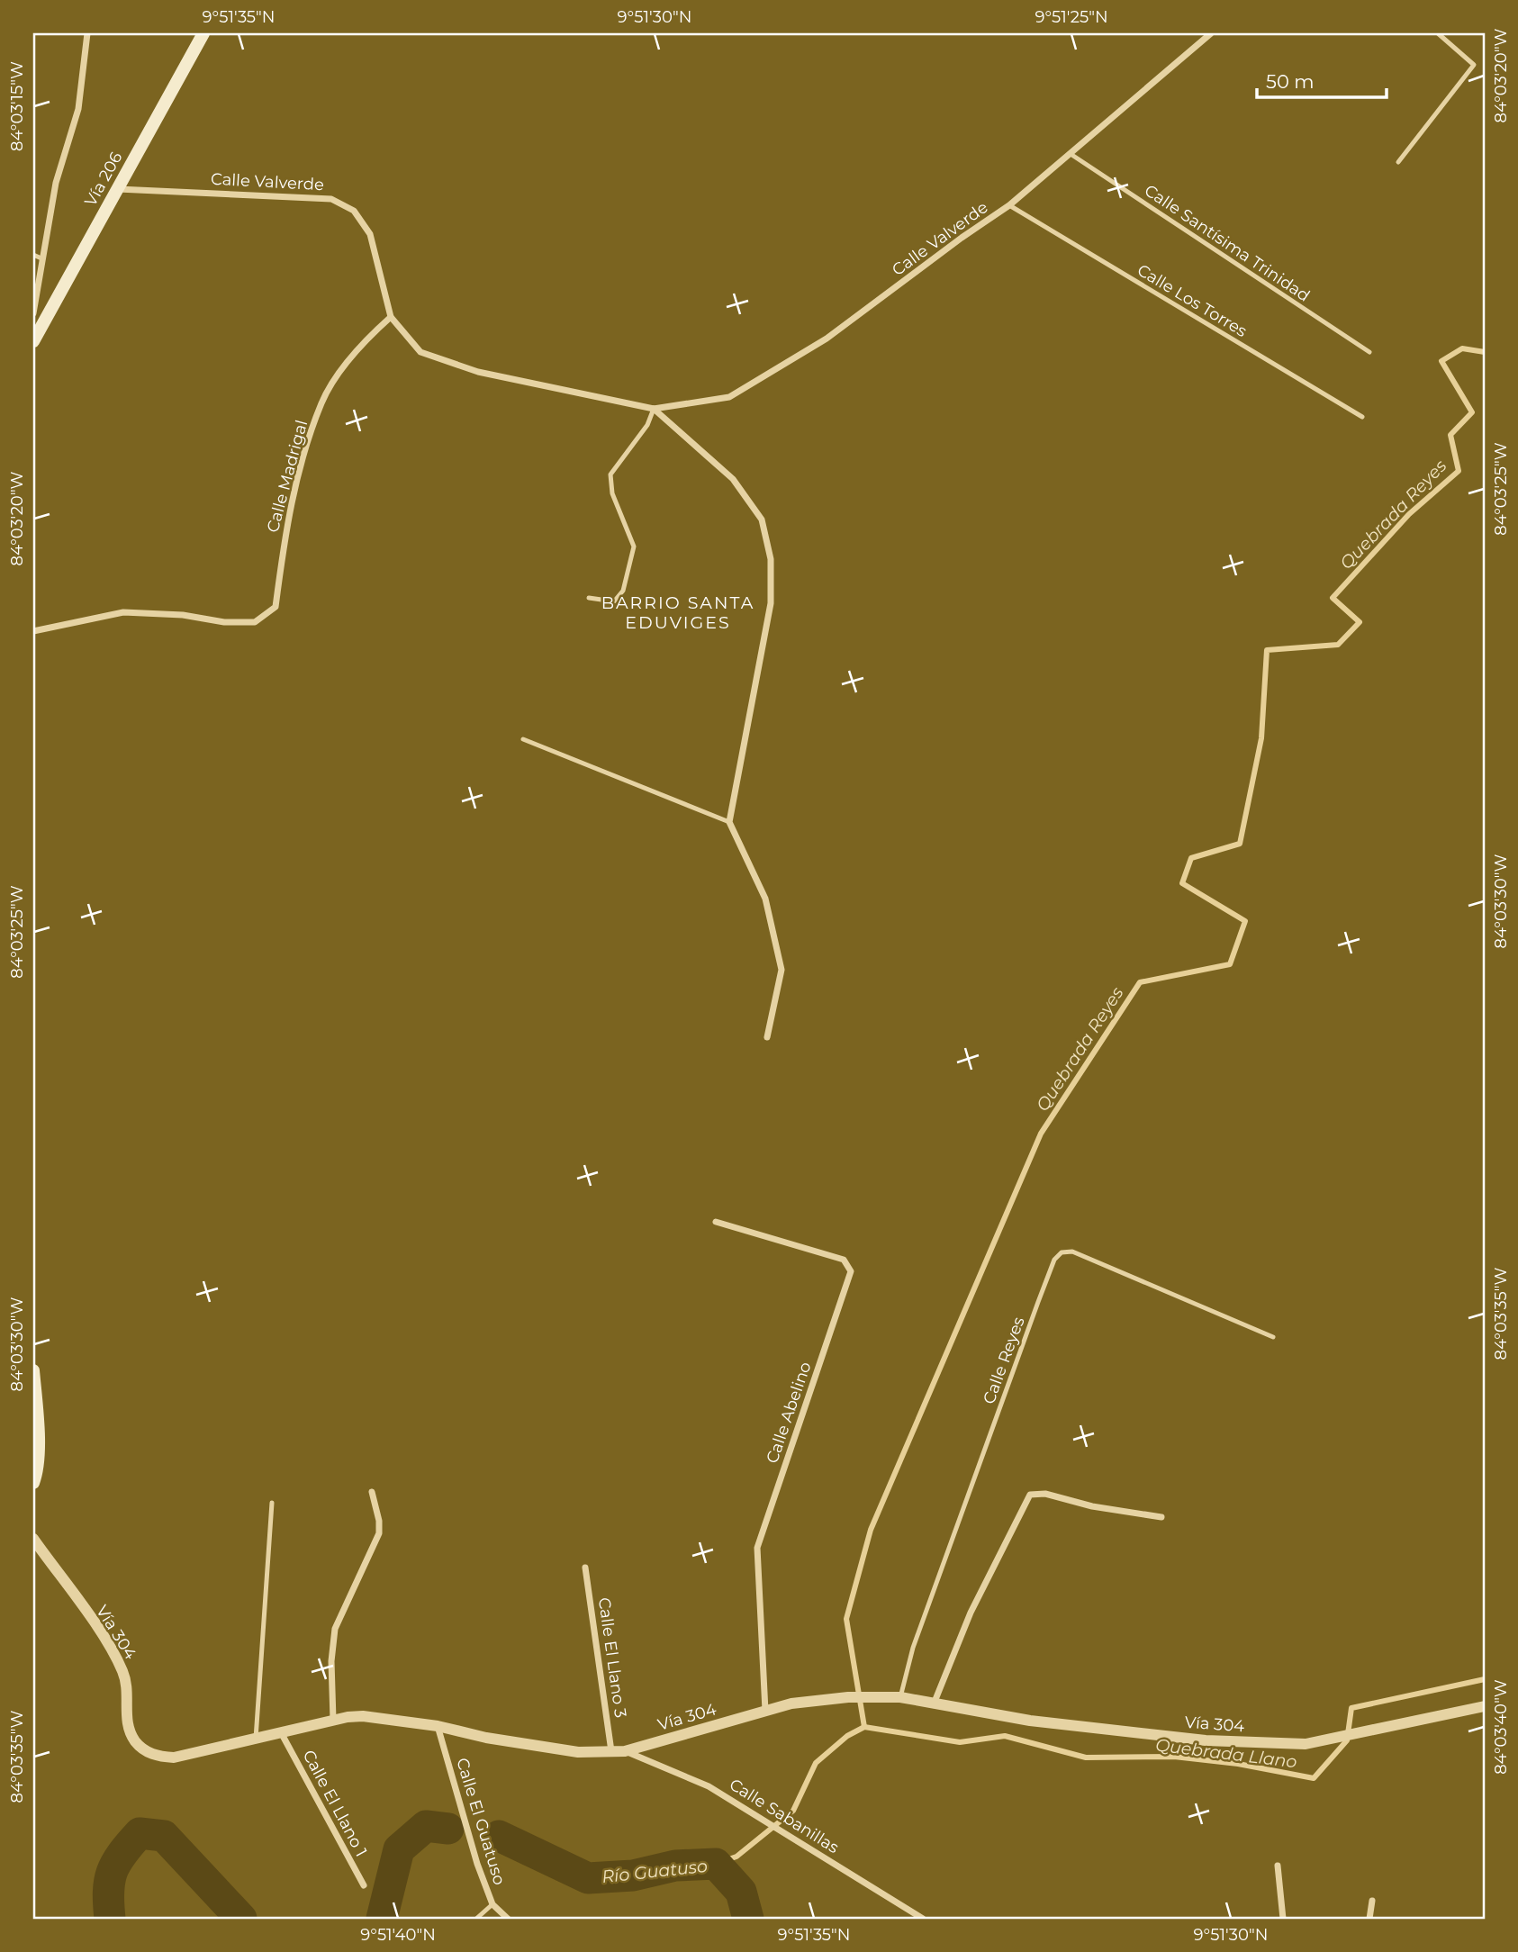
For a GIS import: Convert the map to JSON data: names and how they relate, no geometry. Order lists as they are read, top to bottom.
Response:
{
  "streets": {
    "main road": ["Vía 206"],
    "street": [
      "Calle Valverde",
      "Calle Madrigal",
      "Calle Abelino",
      "Vía 304",
      "Calle El Llano 3",
      "Calle El Llano 1",
      "Calle Sabanillas",
      "Calle El Guatuso"
    ],
    "lane": ["Calle Santísima Trinidad", "Calle Los Torres", "Calle Reyes"]
  },
  "crossings": [
    ["Vía 206", "Calle Valverde"],
    ["Calle Valverde", "Calle Santísima Trinidad"],
    ["Calle Valverde", "Calle Los Torres"],
    ["Calle Valverde", "Calle Madrigal"],
    ["Calle Reyes", "Vía 304"],
    ["Calle Abelino", "Vía 304"],
    ["Vía 304", "Calle El Llano 3"],
    ["Vía 304", "Calle El Llano 1"],
    ["Vía 304", "Calle Sabanillas"],
    ["Vía 304", "Calle El Guatuso"]
  ],
  "districts": ["BARRIO SANTA EDUVIGES"],
  "water": ["Quebrada Reyes", "Quebrada Llano", "Río Guatuso"],
  "scale_bar": "50 m",
  "coordinates": [
    "9°51'35\"N",
    "9°51'30\"N",
    "9°51'25\"N",
    "84°03'20\"W",
    "84°03'15\"W",
    "84°03'25\"W",
    "84°03'30\"W",
    "84°03'35\"W",
    "84°03'40\"W",
    "9°51'40\"N"
  ]
}
